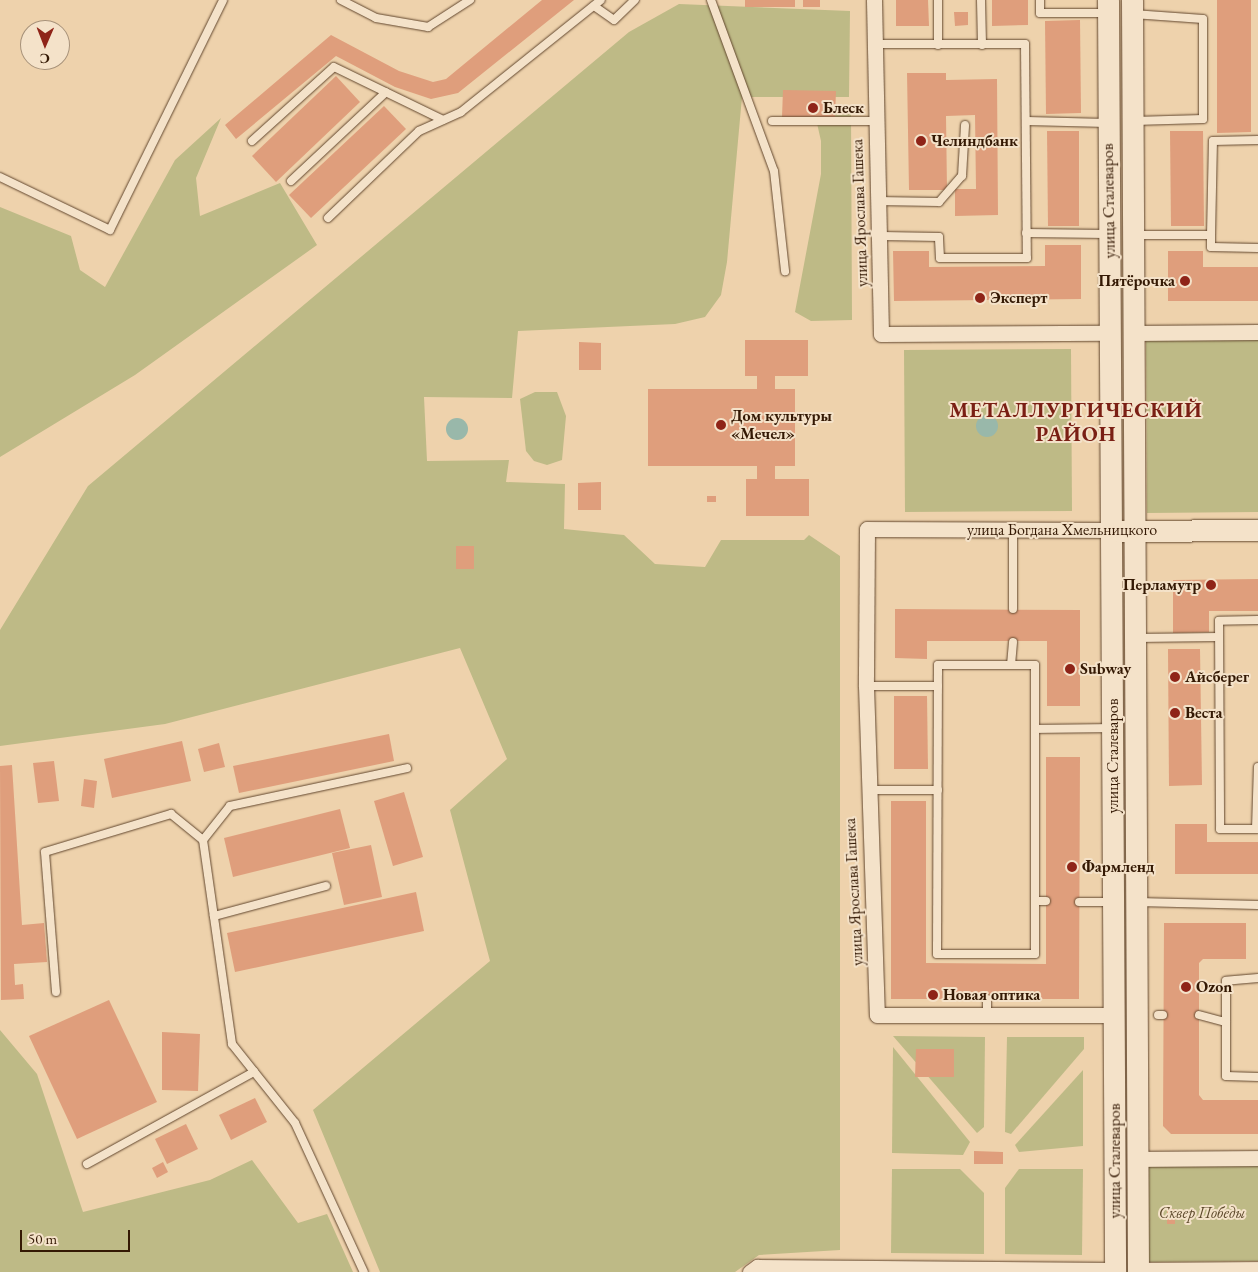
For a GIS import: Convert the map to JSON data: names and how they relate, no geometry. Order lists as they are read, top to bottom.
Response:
{
  "streets": {
    "main road": ["улица Сталеваров", "улица Богдана Хмельницкого"],
    "street": ["улица Ярослава Гашека"]
  },
  "crossings": [
    ["улица Сталеваров", "улица Ярослава Гашека"],
    ["улица Сталеваров", "улица Богдана Хмельницкого"],
    ["улица Ярослава Гашека", "улица Богдана Хмельницкого"]
  ],
  "districts": ["МЕТАЛЛУРГИЧЕСКИЙ РАЙОН"],
  "parks": ["Сквер Победы"],
  "places": [
    "Блеск",
    "Челиндбанк",
    "Пятёрочка",
    "Эксперт",
    "Дом культуры «Мечел»",
    "Перламутр",
    "Subway",
    "Айсберег",
    "Веста",
    "Фармленд",
    "Ozon",
    "Новая оптика"
  ],
  "scale_bar": "50 m",
  "north": "bottom"
}
